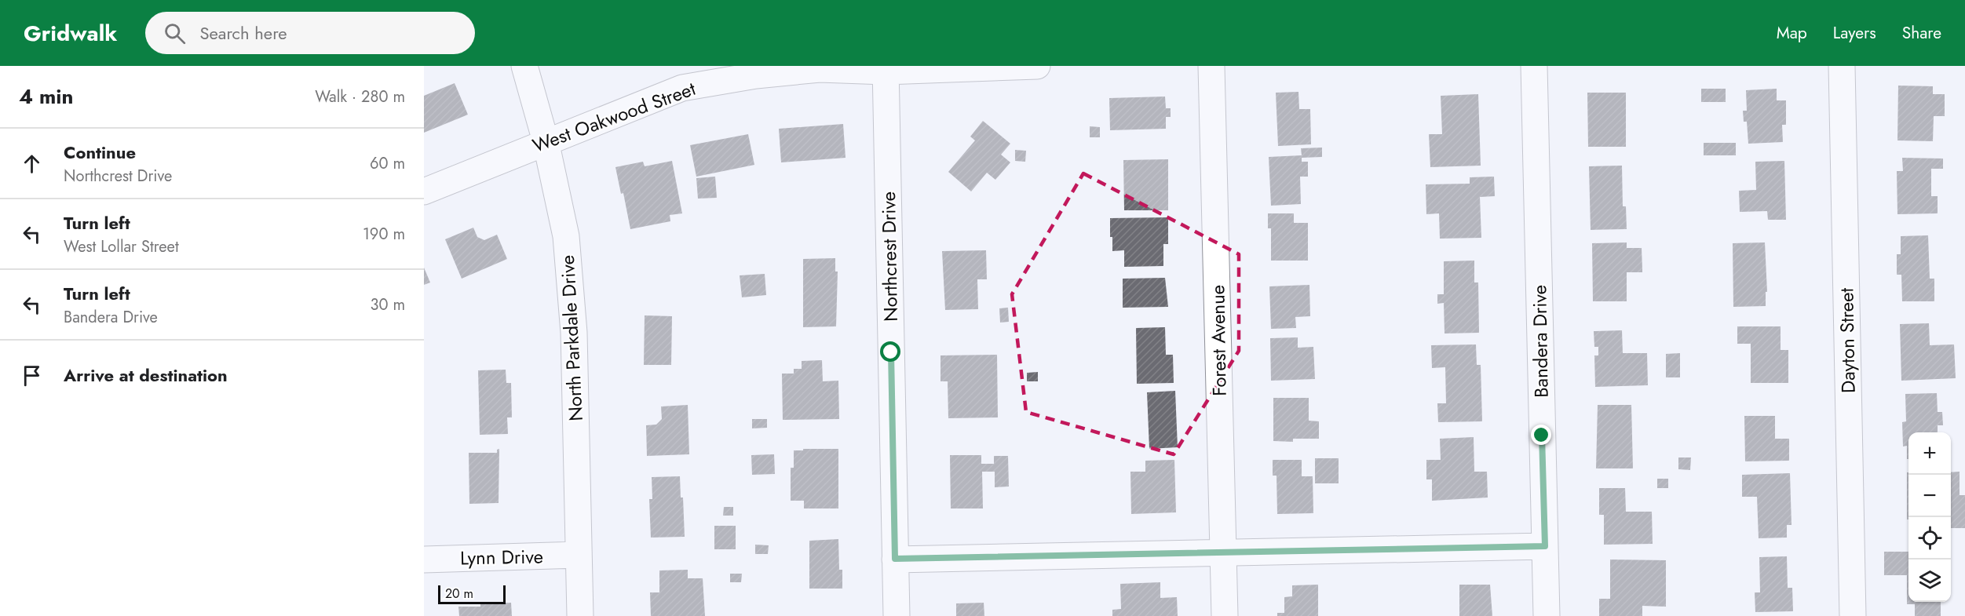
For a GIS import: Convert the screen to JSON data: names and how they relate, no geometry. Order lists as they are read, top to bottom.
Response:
{
  "streets": {
    "street": [
      "West Oakwood Street",
      "Northcrest Drive",
      "North Parkdale Drive",
      "Forest Avenue",
      "Dayton Street",
      "Bandera Drive",
      "Lynn Drive"
    ]
  },
  "crossings": [
    ["West Oakwood Street", "Northcrest Drive"],
    ["West Oakwood Street", "North Parkdale Drive"],
    ["North Parkdale Drive", "Lynn Drive"]
  ],
  "scale_bar": "20 m",
  "page": {
    "header": "Gridwalk",
    "search": "Search here",
    "nav": ["Map", "Layers", "Share"],
    "heading": ["4 min", "Walk · 280 m"],
    "list": [
      ["Continue", "Northcrest Drive", "60 m"],
      ["Turn left", "West Lollar Street", "190 m"],
      ["Turn left", "Bandera Drive", "30 m"],
      "Arrive at destination"
    ],
    "map_buttons": ["+", "−"],
    "scale": "20 m"
  }
}
